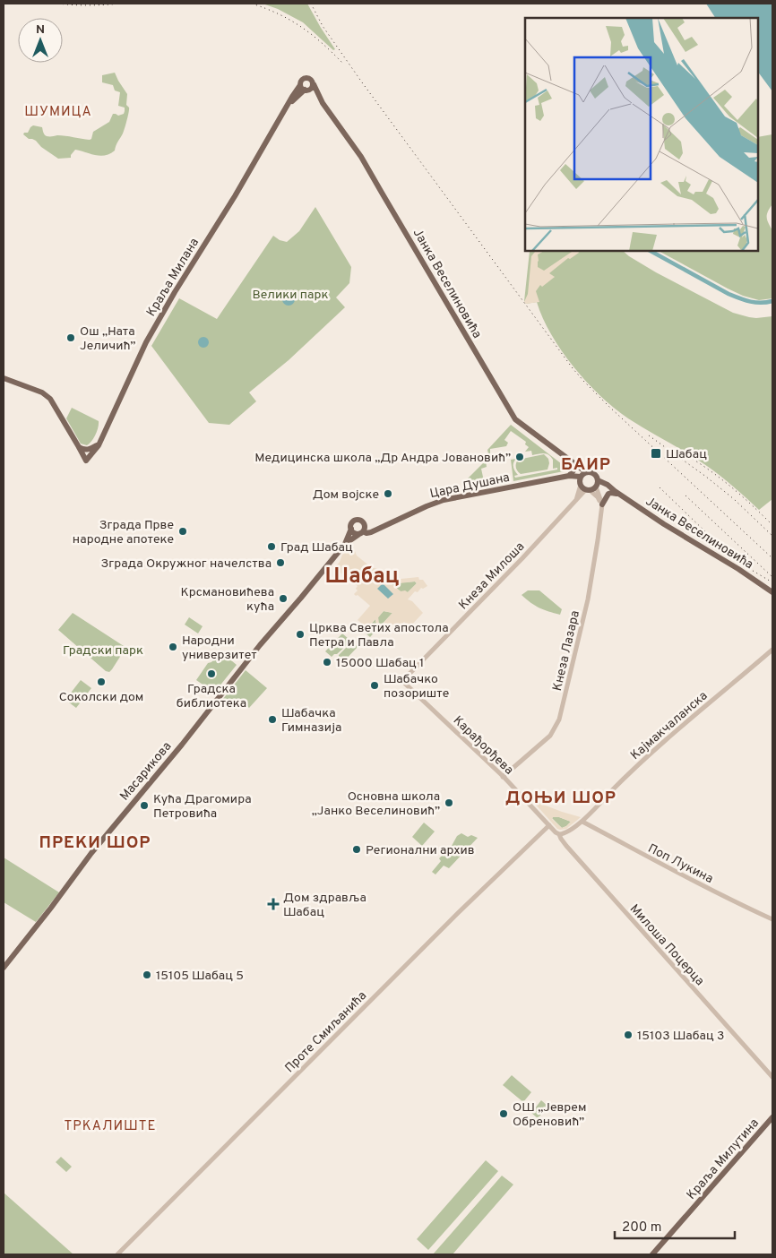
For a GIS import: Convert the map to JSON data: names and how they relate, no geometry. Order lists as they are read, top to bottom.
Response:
{
  "streets": {
    "main road": [
      "Краља Милана",
      "Јанка Веселиновића",
      "Цара Душана",
      "Масарикова",
      "Краља Милутина"
    ],
    "street": [
      "Кнеза Милоша",
      "Кнеза Лазара",
      "Кајмакчаланска",
      "Карађорђева",
      "Поп Лукина",
      "Милоша Поцерца",
      "Проте Смиљанића"
    ]
  },
  "crossings": [
    ["Краља Милана", "Јанка Веселиновића"],
    ["Јанка Веселиновића", "Цара Душана"],
    ["Јанка Веселиновића", "Кнеза Милоша"],
    ["Јанка Веселиновића", "Кнеза Лазара"],
    ["Цара Душана", "Кнеза Милоша"],
    ["Цара Душана", "Кнеза Лазара"],
    ["Цара Душана", "Масарикова"],
    ["Кнеза Милоша", "Кнеза Лазара"],
    ["Кнеза Милоша", "Карађорђева"],
    ["Кнеза Лазара", "Карађорђева"],
    ["Кајмакчаланска", "Поп Лукина"],
    ["Кајмакчаланска", "Милоша Поцерца"],
    ["Карађорђева", "Милоша Поцерца"],
    ["Карађорђева", "Проте Смиљанића"],
    ["Милоша Поцерца", "Проте Смиљанића"]
  ],
  "districts": [
    "ШУМИЦА",
    "БАИР",
    "Шабац",
    "ДОЊИ ШОР",
    "ПРЕКИ ШОР",
    "ТРКАЛИШТЕ"
  ],
  "parks": ["Велики парк", "Градски парк"],
  "places": {
    "other": [
      "Ош „Ната Јеличић”",
      "Медицинска школа „Др Андра Јовановић”",
      "Дом војске",
      "Зграда Прве народне апотеке",
      "Град Шабац",
      "Зграда Окружног начелства",
      "Крсмановићева кућа",
      "Црква Светих апостола Петра и Павла",
      "Народни универзитет",
      "15000 Шабац 1",
      "Градска библиотека",
      "Соколски дом",
      "Шабачко позориште",
      "Шабачка Гимназија",
      "Основна школа „Јанко Веселиновић”",
      "Кућа Драгомира Петровића",
      "Регионални архив",
      "15105 Шабац 5",
      "15103 Шабац 3",
      "ОШ „Јеврем Обреновић”"
    ],
    "transit": ["Шабац"],
    "health": ["Дом здравља Шабац"]
  },
  "scale_bar": "200 m",
  "north": "top"
}
